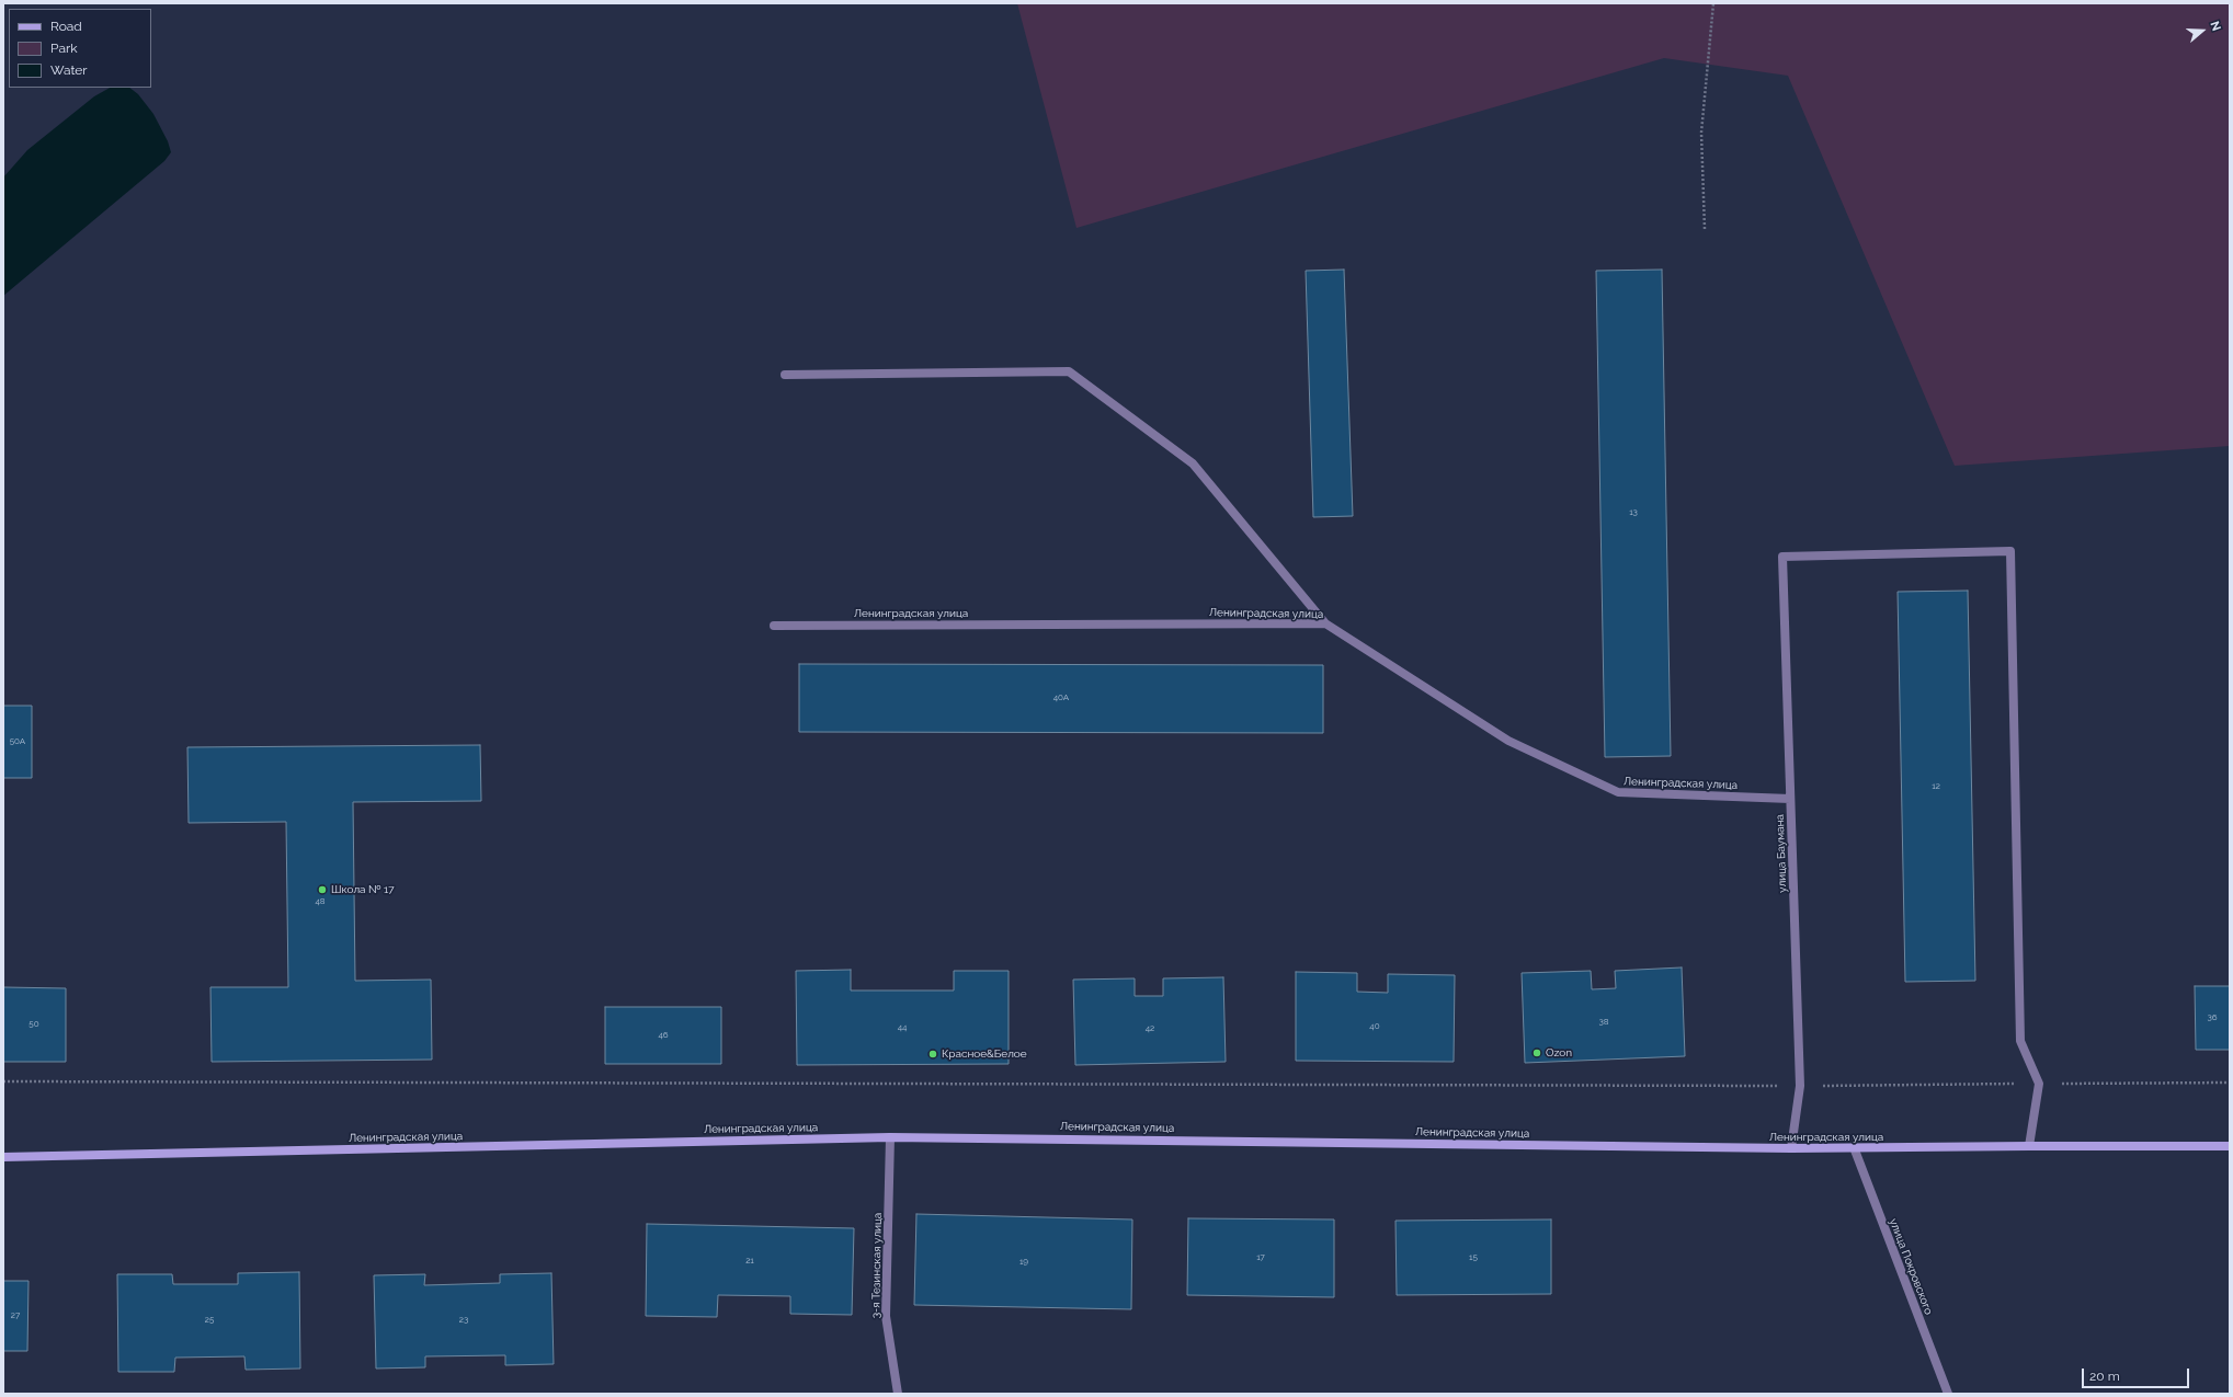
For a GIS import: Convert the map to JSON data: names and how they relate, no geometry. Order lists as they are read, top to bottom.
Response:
{
  "streets": {
    "main road": ["Ленинградская улица"],
    "street": ["улица Баумана", "3-я Тезинская улица", "улица Покровского"]
  },
  "crossings": [
    ["Ленинградская улица", "улица Баумана"],
    ["Ленинградская улица", "3-я Тезинская улица"],
    ["Ленинградская улица", "улица Покровского"]
  ],
  "places": ["Школа № 17", "Ozon", "Красное&Белое"],
  "house_numbers": [
    "13",
    "40А",
    "50А",
    "12",
    "48",
    "36",
    "38",
    "50",
    "40",
    "44",
    "42",
    "46",
    "17",
    "15",
    "21",
    "19",
    "27",
    "25",
    "23"
  ],
  "legend": ["Road", "Park", "Water"],
  "scale_bar": "20 m",
  "north": "right"
}
